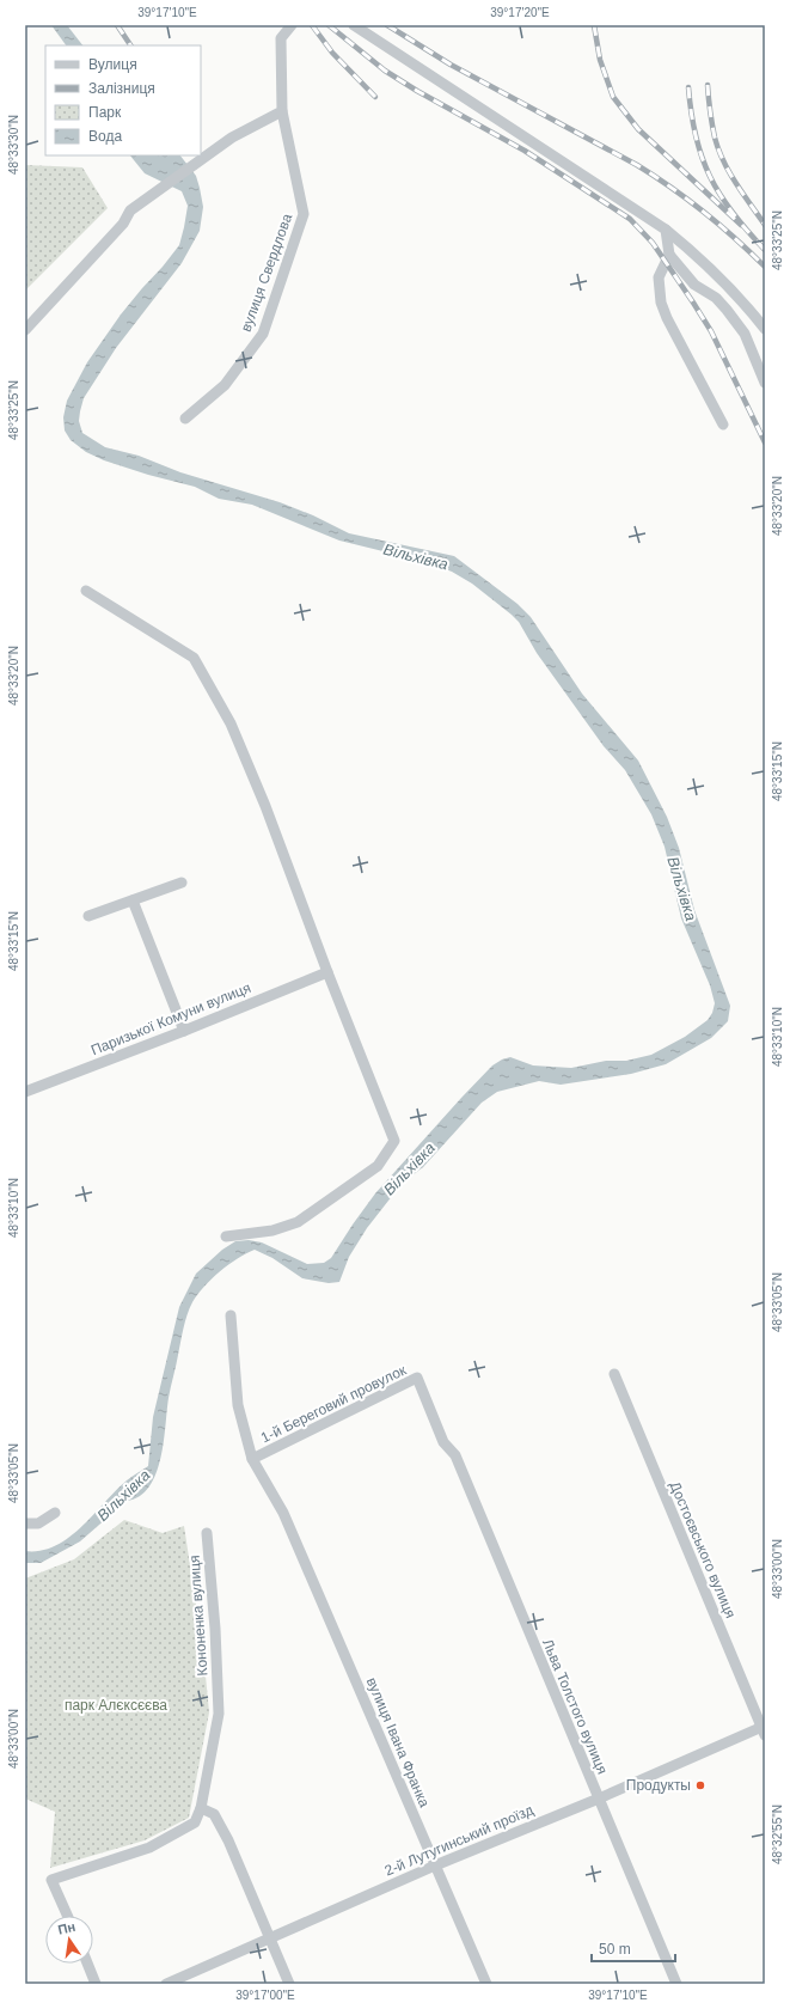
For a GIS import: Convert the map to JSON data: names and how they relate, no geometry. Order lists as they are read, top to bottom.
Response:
{
  "streets": {
    "street": [
      "вулиця Свердлова",
      "Паризької Комуни вулиця",
      "1-й Береговий провулок",
      "Достоєвського вулиця",
      "Кононенка вулиця",
      "Льва Толстого вулиця",
      "вулиця Івана Франка",
      "2-й Лутугинський проїзд"
    ]
  },
  "crossings": [
    ["1-й Береговий провулок", "Льва Толстого вулиця"],
    ["1-й Береговий провулок", "вулиця Івана Франка"],
    ["Достоєвського вулиця", "2-й Лутугинський проїзд"],
    ["Льва Толстого вулиця", "2-й Лутугинський проїзд"],
    ["вулиця Івана Франка", "2-й Лутугинський проїзд"]
  ],
  "water": ["Вільхівка"],
  "parks": ["парк Алєксєєва"],
  "places": ["Продукты"],
  "legend": [
    "Вулиця",
    "Залізниця",
    "Парк",
    "Вода"
  ],
  "scale_bar": "50 m",
  "north": "top",
  "coordinates": [
    "39°17'10\"E",
    "39°17'20\"E",
    "48°33'30\"N",
    "48°33'25\"N",
    "48°33'20\"N",
    "48°33'15\"N",
    "48°33'10\"N",
    "48°33'05\"N",
    "48°33'00\"N",
    "48°32'55\"N",
    "39°17'00\"E"
  ]
}
